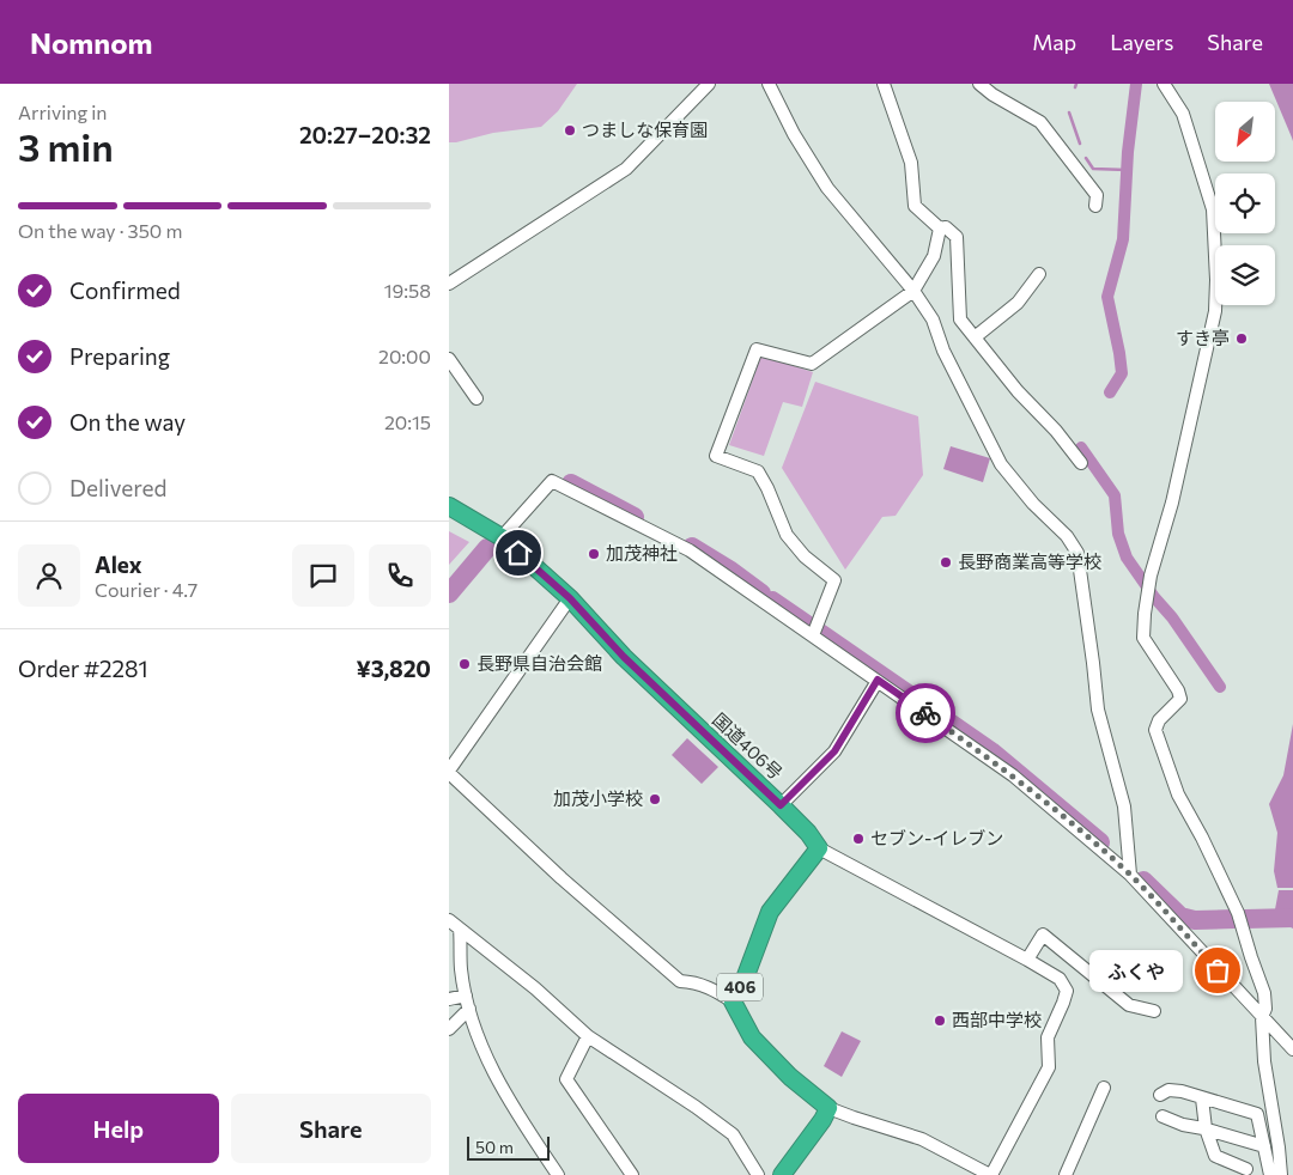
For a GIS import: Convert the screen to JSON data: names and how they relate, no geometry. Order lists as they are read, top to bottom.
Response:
{
  "streets": {
    "highway": ["国道406号", "406"]
  },
  "crossings": [
    ["国道406号", "406"]
  ],
  "places": [
    "つましな保育園",
    "すき亭",
    "加茂神社",
    "長野商業高等学校",
    "長野県自治会館",
    "加茂小学校",
    "セブン-イレブン",
    "ふくや",
    "西部中学校"
  ],
  "scale_bar": "50 m",
  "north": "bottom left",
  "page": {
    "header": "Nomnom",
    "nav": ["Map", "Layers", "Share"],
    "heading": ["3 min", "Arriving in", "20:27–20:32"],
    "panel": [
      "Alex",
      "Courier · 4.7",
      "Order #2281",
      "¥3,820"
    ],
    "bar": "On the way · 350 m",
    "list": [
      ["Confirmed", "19:58"],
      ["Preparing", "20:00"],
      ["On the way", "20:15"],
      "Delivered"
    ],
    "bubble": "ふくや",
    "buttons": ["Help", "Share"],
    "scale": "50 m"
  }
}
